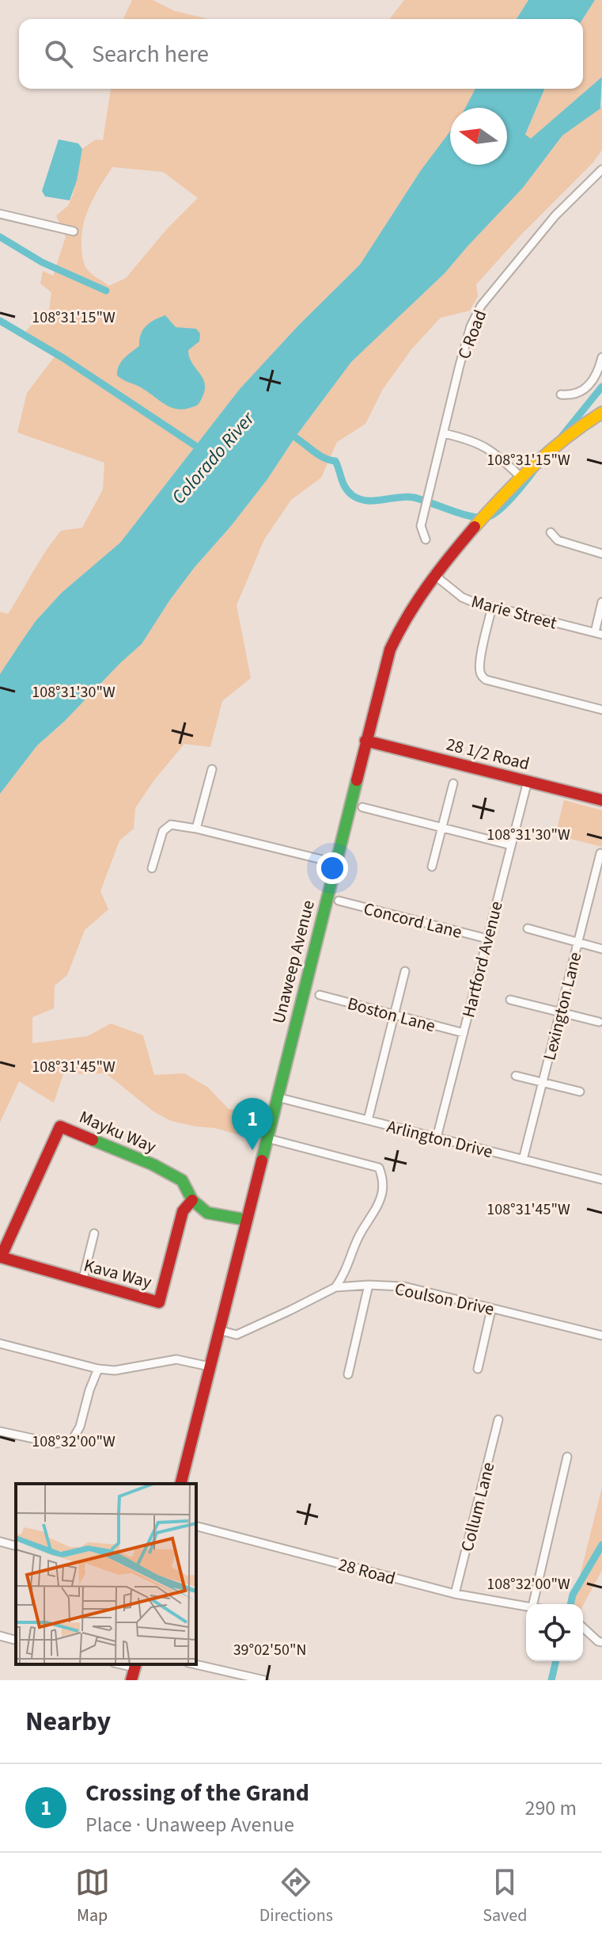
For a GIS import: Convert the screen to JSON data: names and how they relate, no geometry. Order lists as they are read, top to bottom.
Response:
{
  "streets": {
    "main road": [
      "28 1/2 Road",
      "Unaweep Avenue",
      "Mayku Way",
      "Kava Way"
    ],
    "street": [
      "C Road",
      "Marie Street",
      "Concord Lane",
      "Hartford Avenue",
      "Lexington Lane",
      "Boston Lane",
      "Arlington Drive",
      "Coulson Drive",
      "Collum Lane",
      "28 Road"
    ]
  },
  "crossings": [
    ["Marie Street", "Unaweep Avenue"],
    ["28 1/2 Road", "Hartford Avenue"],
    ["28 1/2 Road", "Unaweep Avenue"],
    ["Concord Lane", "Hartford Avenue"],
    ["Hartford Avenue", "Boston Lane"],
    ["Hartford Avenue", "Arlington Drive"],
    ["Unaweep Avenue", "Mayku Way"],
    ["Unaweep Avenue", "Arlington Drive"],
    ["Unaweep Avenue", "Coulson Drive"],
    ["Lexington Lane", "Arlington Drive"],
    ["Mayku Way", "Kava Way"],
    ["Collum Lane", "28 Road"]
  ],
  "water": ["Colorado River"],
  "north": "left",
  "page": {
    "search": "Search here",
    "pins": "1",
    "heading": "Nearby",
    "list": [
      {
        "mark": "1",
        "name": "Crossing of the Grand",
        "note": "Place · Unaweep Avenue",
        "value": "290 m"
      }
    ],
    "nav": ["Map", "Directions", "Saved"]
  },
  "coordinates": [
    "108°31'15\"W",
    "108°31'30\"W",
    "108°31'45\"W",
    "108°32'00\"W",
    "39°02'50\"N"
  ]
}
